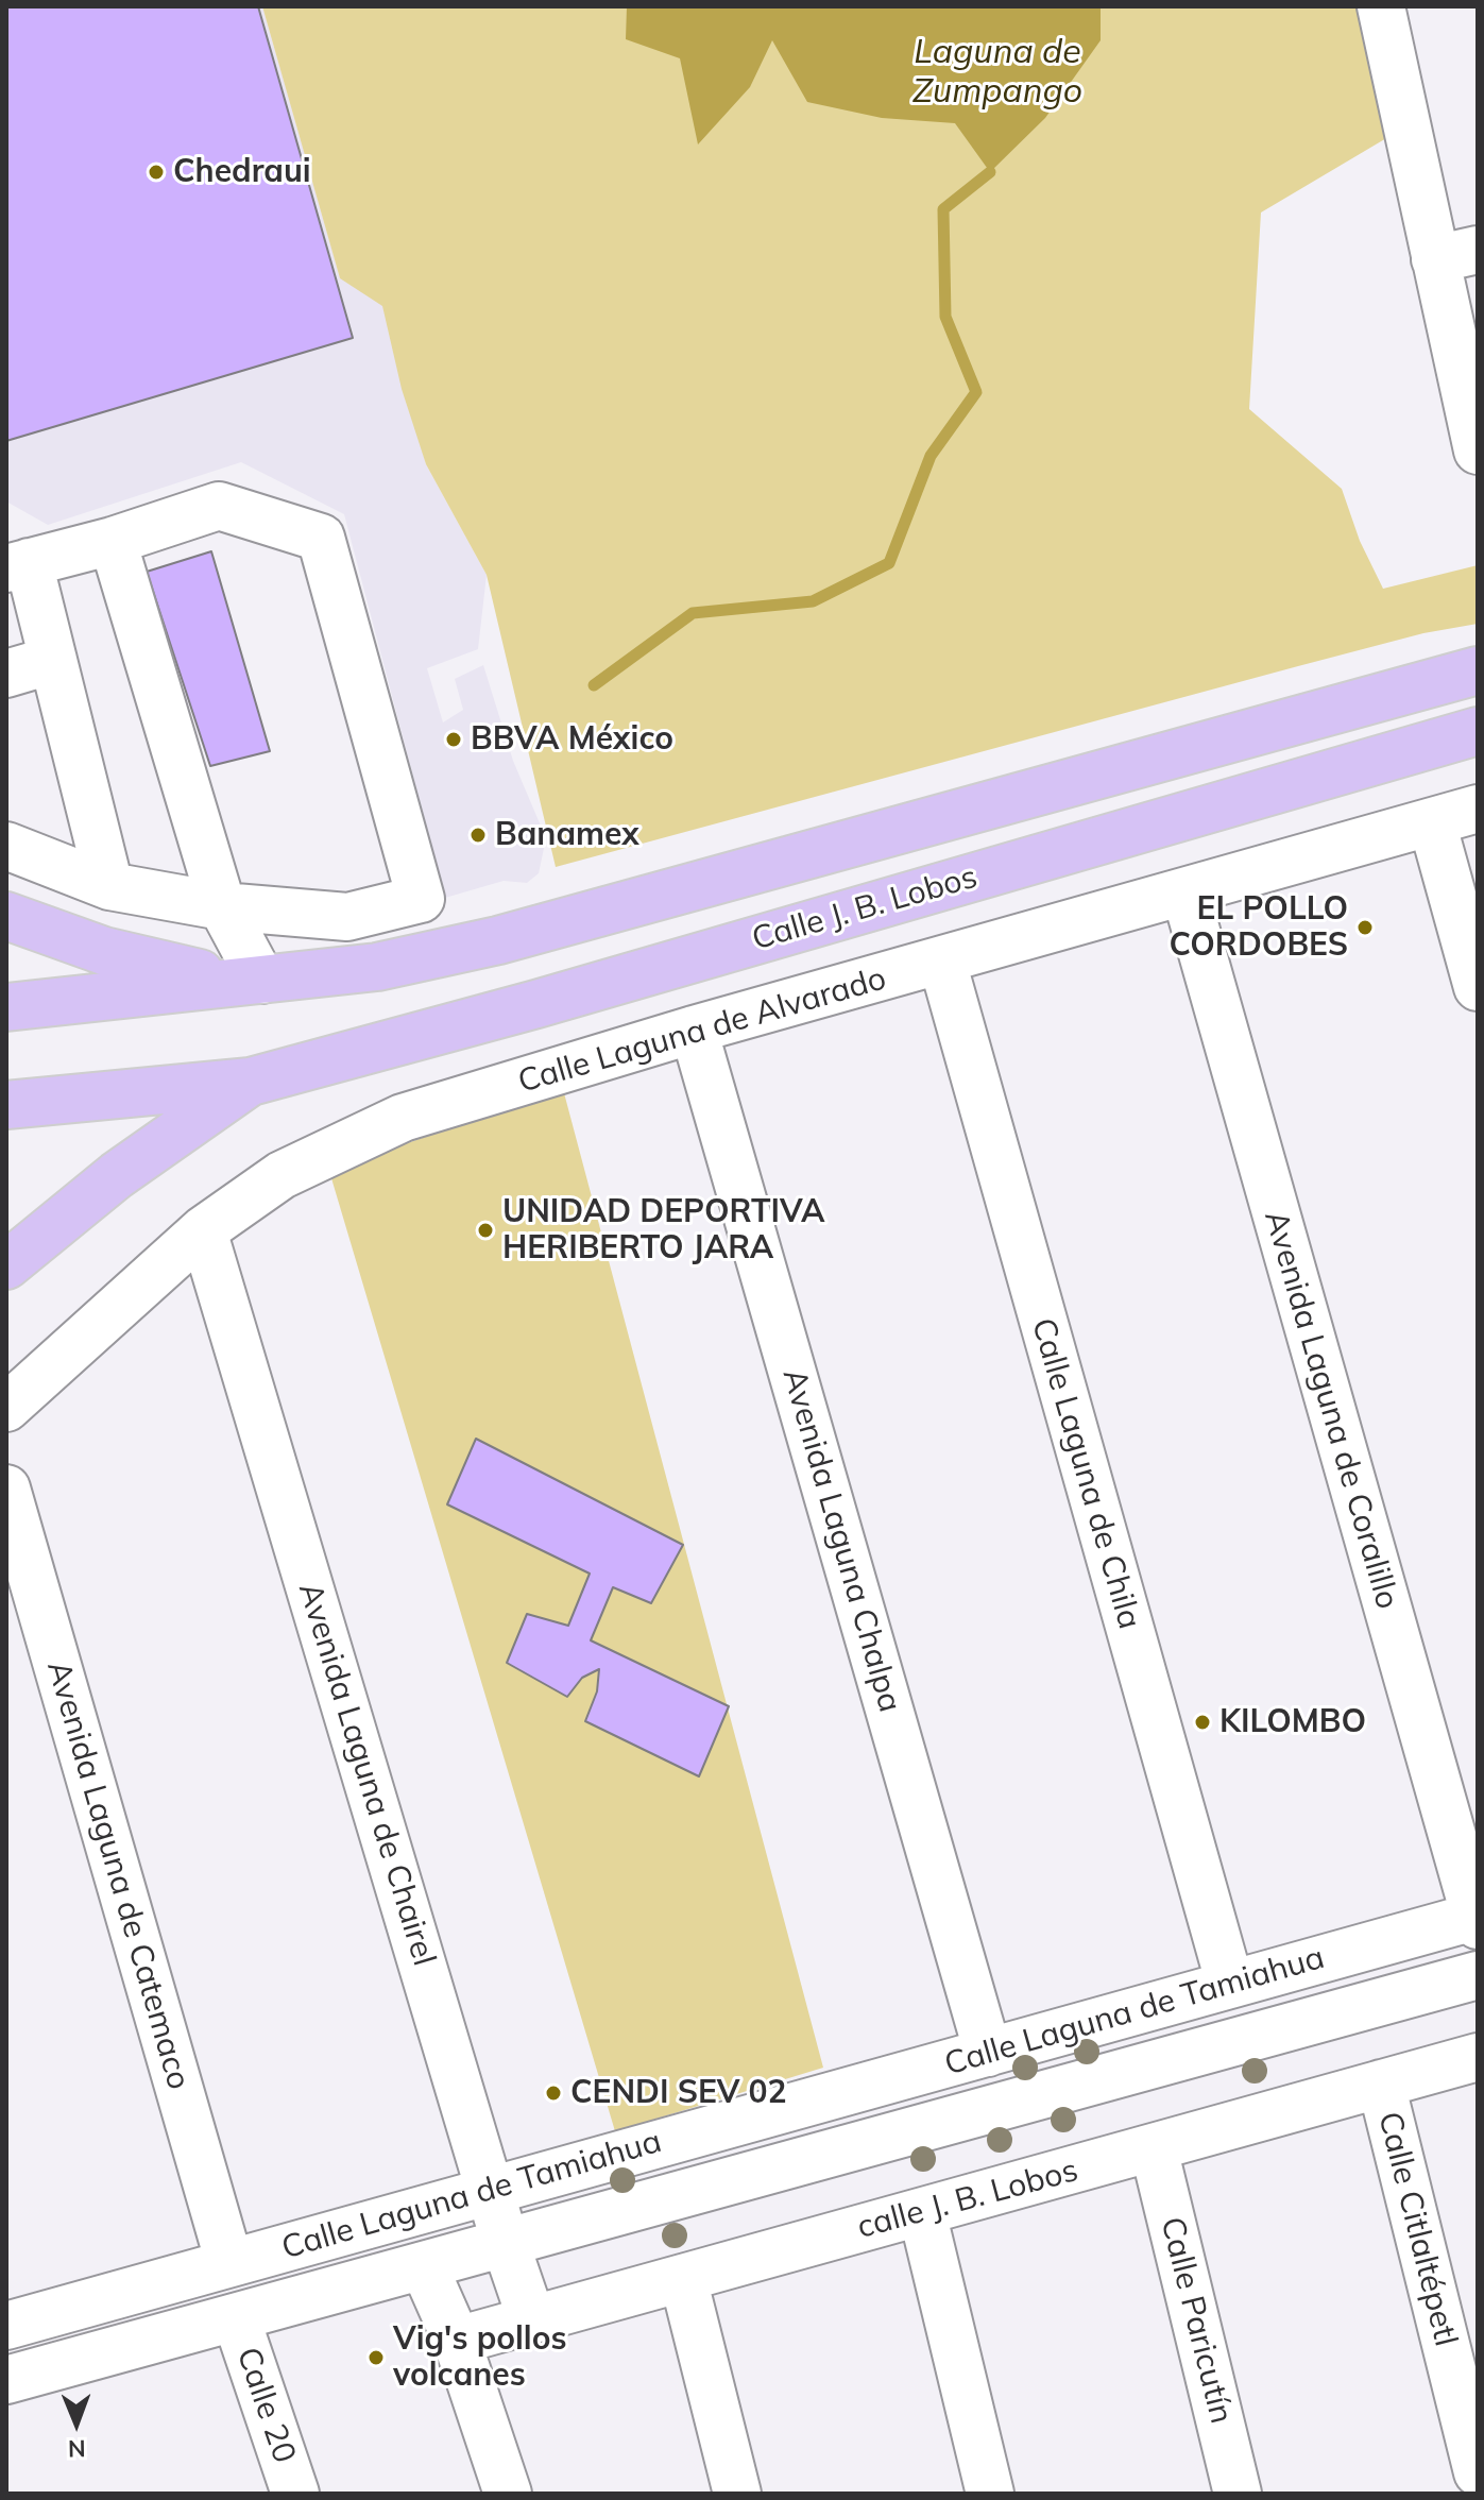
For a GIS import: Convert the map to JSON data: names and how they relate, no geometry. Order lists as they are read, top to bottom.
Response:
{
  "streets": {
    "main road": ["Calle J. B. Lobos"],
    "street": [
      "Calle Laguna de Alvarado",
      "Avenida Laguna de Coralillo",
      "Calle Laguna de Chila",
      "Avenida Laguna Chalpa",
      "Avenida Laguna de Chairel",
      "Avenida Laguna de Catemaco",
      "Calle Laguna de Tamiahua",
      "calle J. B. Lobos",
      "Calle Citlaltépetl",
      "Calle Paricutín",
      "Calle 20"
    ]
  },
  "crossings": [
    ["Calle Laguna de Alvarado", "Avenida Laguna de Coralillo"],
    ["Calle Laguna de Alvarado", "Calle Laguna de Chila"],
    ["Calle Laguna de Alvarado", "Avenida Laguna Chalpa"],
    ["Calle Laguna de Alvarado", "Avenida Laguna de Chairel"],
    ["Avenida Laguna de Coralillo", "Calle Laguna de Tamiahua"],
    ["Calle Laguna de Chila", "Calle Laguna de Tamiahua"],
    ["Avenida Laguna Chalpa", "Calle Laguna de Tamiahua"],
    ["Avenida Laguna de Chairel", "Calle Laguna de Tamiahua"],
    ["Avenida Laguna de Chairel", "calle J. B. Lobos"],
    ["Avenida Laguna de Catemaco", "Calle Laguna de Tamiahua"],
    ["Calle Laguna de Tamiahua", "Calle 20"],
    ["calle J. B. Lobos", "Calle Citlaltépetl"],
    ["calle J. B. Lobos", "Calle Paricutín"]
  ],
  "water": ["Laguna de Zumpango"],
  "places": [
    "Chedraui",
    "BBVA México",
    "Banamex",
    "EL POLLO CORDOBES",
    "UNIDAD DEPORTIVA HERIBERTO JARA",
    "KILOMBO",
    "CENDI SEV 02",
    "Vig's pollos volcanes"
  ],
  "north": "bottom"
}
